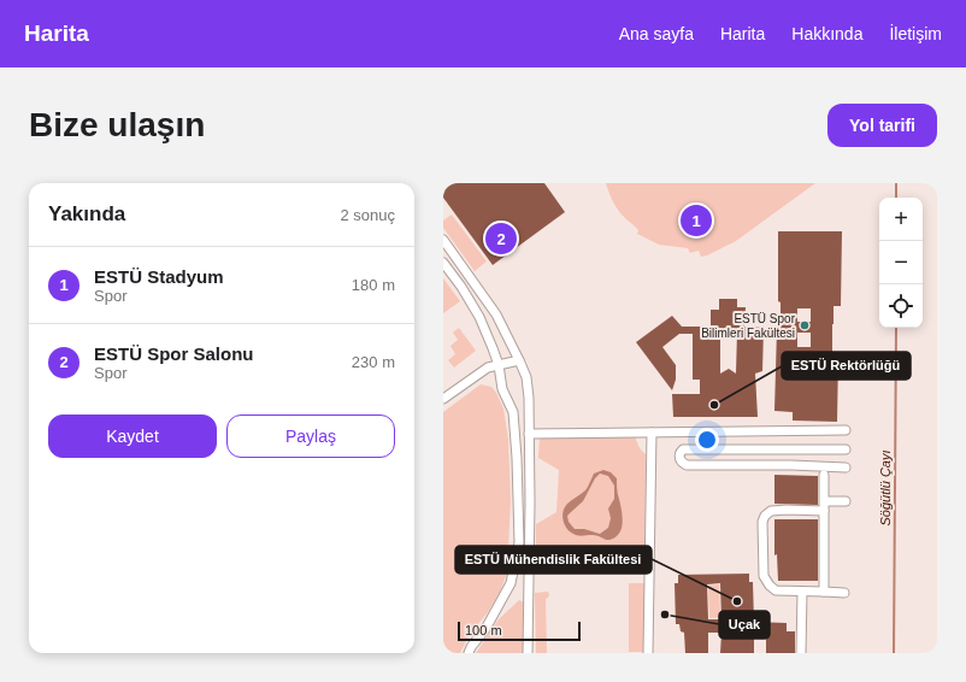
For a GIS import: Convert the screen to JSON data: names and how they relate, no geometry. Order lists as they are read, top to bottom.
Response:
{
  "water": ["Söğütlü Çayı"],
  "places": [
    "ESTÜ Spor Bilimleri Fakültesi",
    "ESTÜ Rektörlüğü",
    "ESTÜ Mühendislik Fakültesi",
    "Uçak"
  ],
  "scale_bar": "100 m",
  "page": {
    "header": "Harita",
    "nav": [
      "Ana sayfa",
      "Harita",
      "Hakkında",
      "İletişim"
    ],
    "buttons": [
      "Yol tarifi",
      ["Kaydet", "Paylaş"]
    ],
    "title": "Bize ulaşın",
    "heading": ["Yakında", "2 sonuç"],
    "map_buttons": ["+", "−"],
    "pins": ["1", "2"],
    "list": [
      {
        "mark": "1",
        "name": "ESTÜ Stadyum",
        "note": "Spor",
        "value": "180 m"
      },
      {
        "mark": "2",
        "name": "ESTÜ Spor Salonu",
        "note": "Spor",
        "value": "230 m"
      }
    ],
    "scale": "100 m"
  }
}
